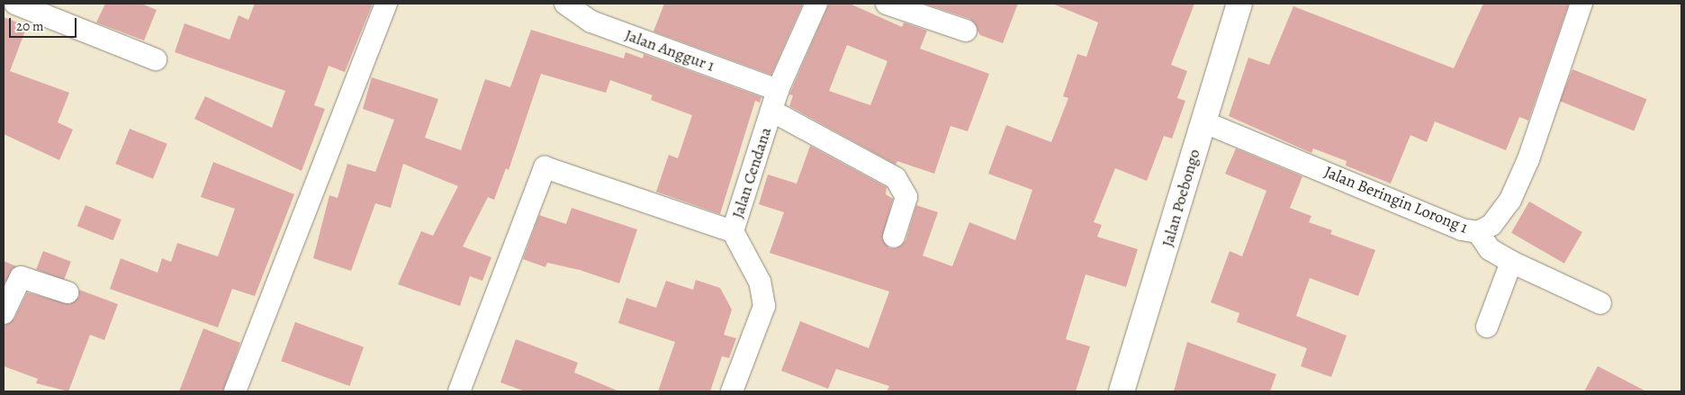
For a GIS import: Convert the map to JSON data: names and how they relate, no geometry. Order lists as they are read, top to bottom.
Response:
{
  "streets": {
    "main road": ["Jalan Poebongo"],
    "street": ["Jalan Anggur 1", "Jalan Cendana", "Jalan Beringin Lorong 1"]
  },
  "crossings": [
    ["Jalan Anggur 1", "Jalan Cendana"],
    ["Jalan Poebongo", "Jalan Beringin Lorong 1"]
  ],
  "scale_bar": "20 m"
}
